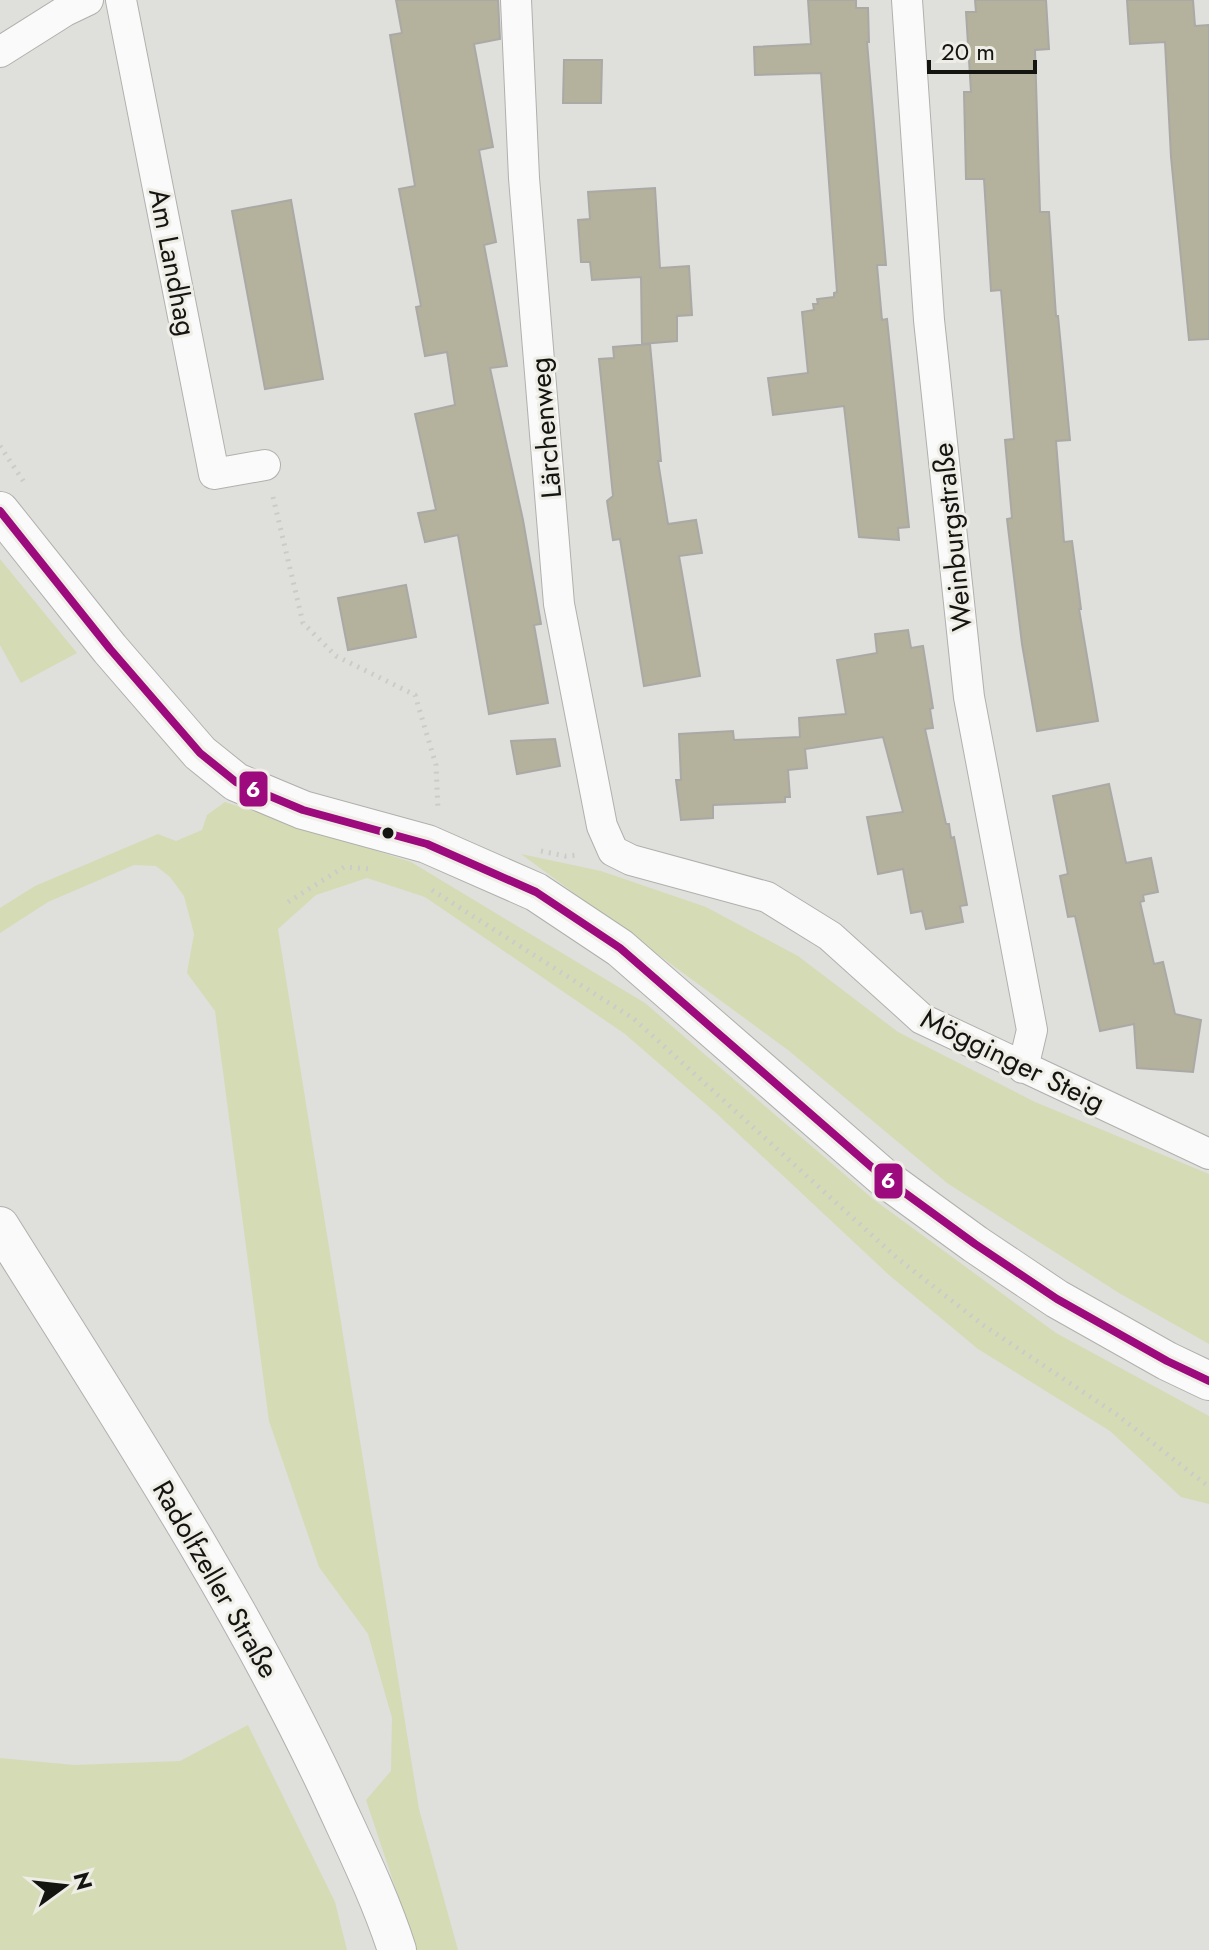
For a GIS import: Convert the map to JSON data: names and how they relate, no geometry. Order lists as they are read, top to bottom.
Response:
{
  "streets": {
    "street": [
      "Am Landhag",
      "Lärchenweg",
      "Weinburgstraße",
      "Mögginger Steig",
      "Radolfzeller Straße"
    ]
  },
  "crossings": [
    ["Lärchenweg", "Mögginger Steig"],
    ["Weinburgstraße", "Mögginger Steig"]
  ],
  "lines": ["transit line 6"],
  "scale_bar": "20 m",
  "north": "right"
}
